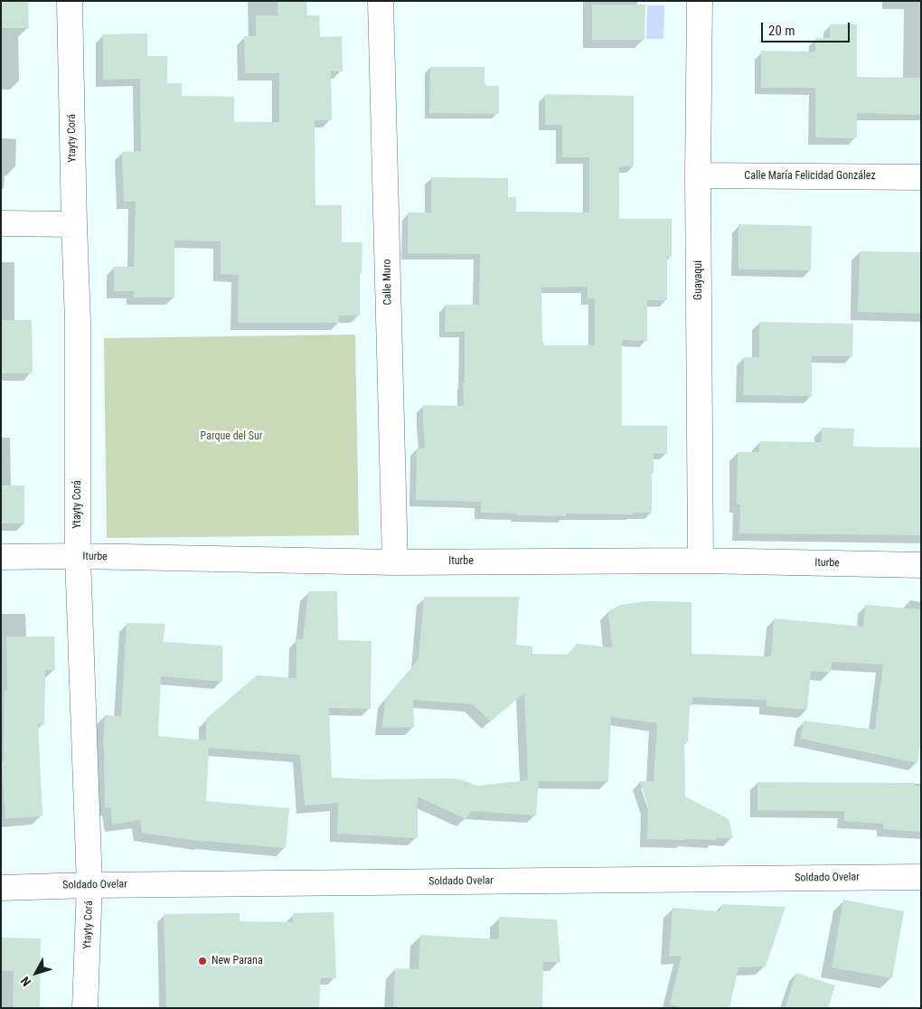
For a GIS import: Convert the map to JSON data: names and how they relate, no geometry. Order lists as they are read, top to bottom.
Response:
{
  "streets": {
    "street": [
      "Ytayty Corá",
      "Calle María Felicidad González",
      "Guayaqui",
      "Calle Muro",
      "Iturbe",
      "Soldado Ovelar"
    ]
  },
  "crossings": [
    ["Ytayty Corá", "Iturbe"],
    ["Ytayty Corá", "Soldado Ovelar"],
    ["Calle María Felicidad González", "Guayaqui"],
    ["Guayaqui", "Iturbe"],
    ["Calle Muro", "Iturbe"]
  ],
  "parks": ["Parque del Sur"],
  "places": ["New Parana"],
  "scale_bar": "20 m",
  "north": "bottom left"
}
